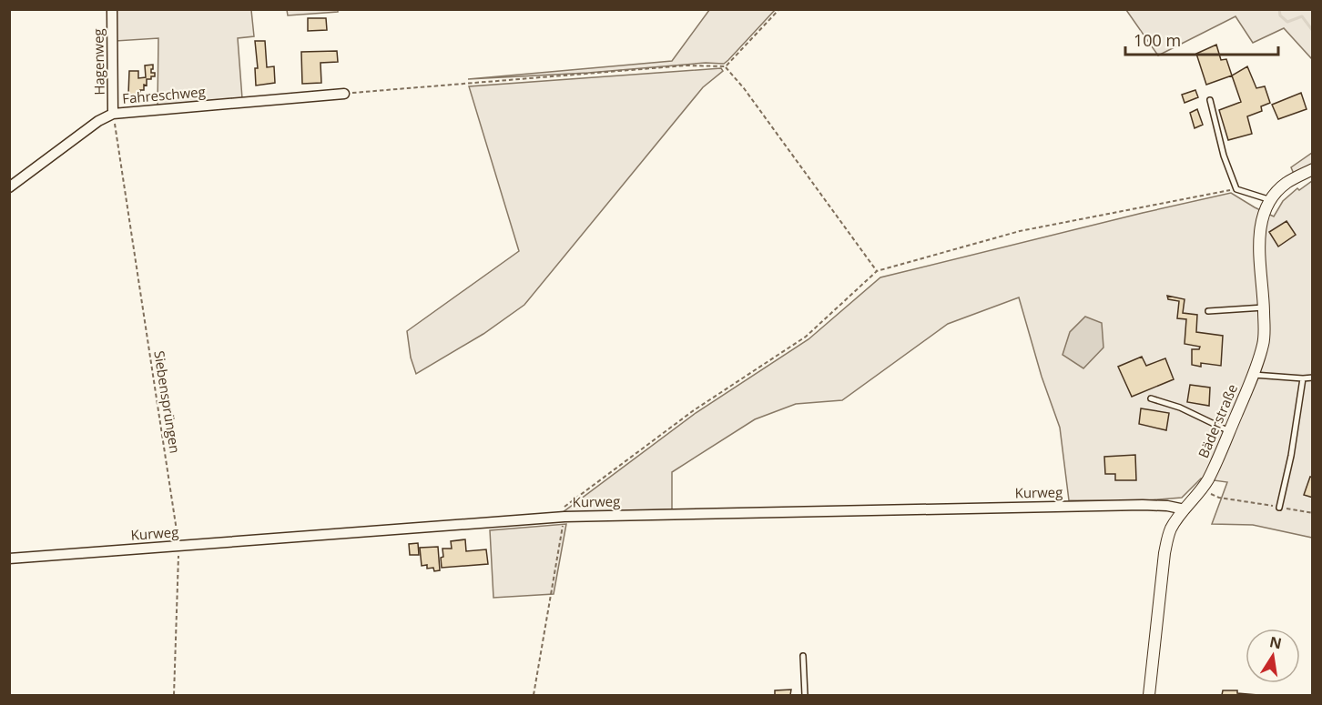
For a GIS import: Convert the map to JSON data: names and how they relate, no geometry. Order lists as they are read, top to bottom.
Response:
{
  "streets": {
    "street": [
      "Hagenweg",
      "Fahreschweg",
      "Bäderstraße",
      "Kurweg"
    ],
    "path": ["Siebensprüngen"]
  },
  "crossings": [
    ["Hagenweg", "Fahreschweg"],
    ["Hagenweg", "Siebensprüngen"],
    ["Fahreschweg", "Siebensprüngen"],
    ["Siebensprüngen", "Kurweg"],
    ["Bäderstraße", "Kurweg"]
  ],
  "scale_bar": "100 m",
  "north": "top"
}
